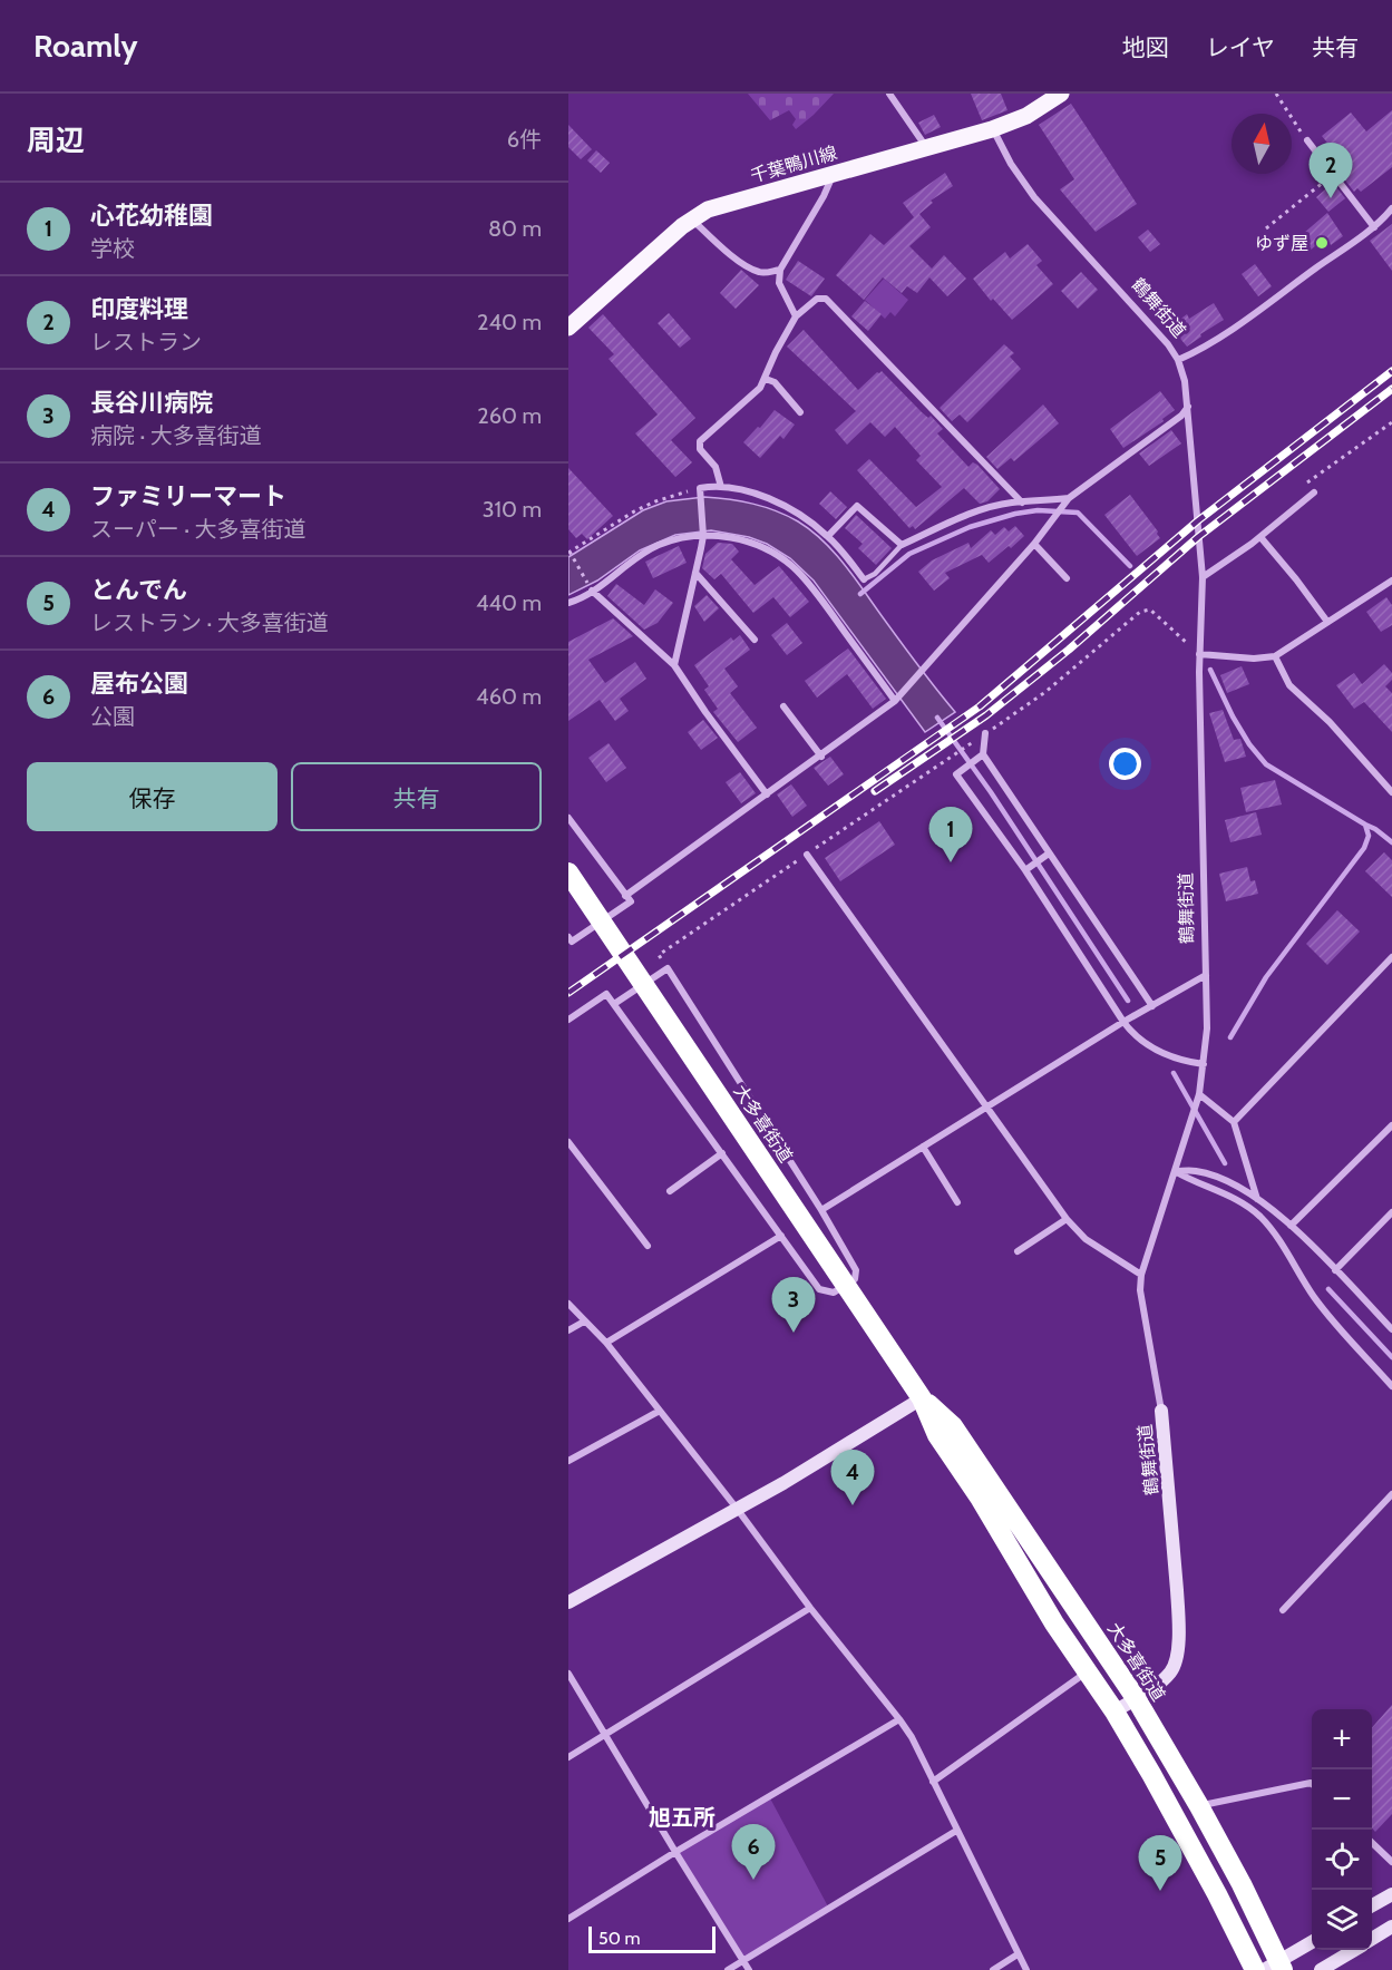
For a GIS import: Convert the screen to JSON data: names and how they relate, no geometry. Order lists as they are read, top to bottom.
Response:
{
  "streets": {
    "highway": ["大多喜街道"],
    "main road": ["千葉鴨川線"],
    "street": ["鶴舞街道"]
  },
  "crossings": [
    ["千葉鴨川線", "鶴舞街道"],
    ["鶴舞街道", "大多喜街道"]
  ],
  "districts": ["旭五所"],
  "places": ["ゆず屋"],
  "scale_bar": "50 m",
  "north": "top",
  "page": {
    "header": "Roamly",
    "nav": ["地図", "レイヤ", "共有"],
    "heading": ["周辺", "6件"],
    "pins": [
      "2",
      "1",
      "3",
      "4",
      "6",
      "5"
    ],
    "list": [
      {
        "mark": "1",
        "name": "心花幼稚園",
        "note": "学校",
        "value": "80 m"
      },
      {
        "mark": "2",
        "name": "印度料理",
        "note": "レストラン",
        "value": "240 m"
      },
      {
        "mark": "3",
        "name": "長谷川病院",
        "note": "病院 · 大多喜街道",
        "value": "260 m"
      },
      {
        "mark": "4",
        "name": "ファミリーマート",
        "note": "スーパー · 大多喜街道",
        "value": "310 m"
      },
      {
        "mark": "5",
        "name": "とんでん",
        "note": "レストラン · 大多喜街道",
        "value": "440 m"
      },
      {
        "mark": "6",
        "name": "屋布公園",
        "note": "公園",
        "value": "460 m"
      }
    ],
    "buttons": ["保存", "共有"],
    "map_buttons": ["+", "−"],
    "scale": "50 m"
  }
}
